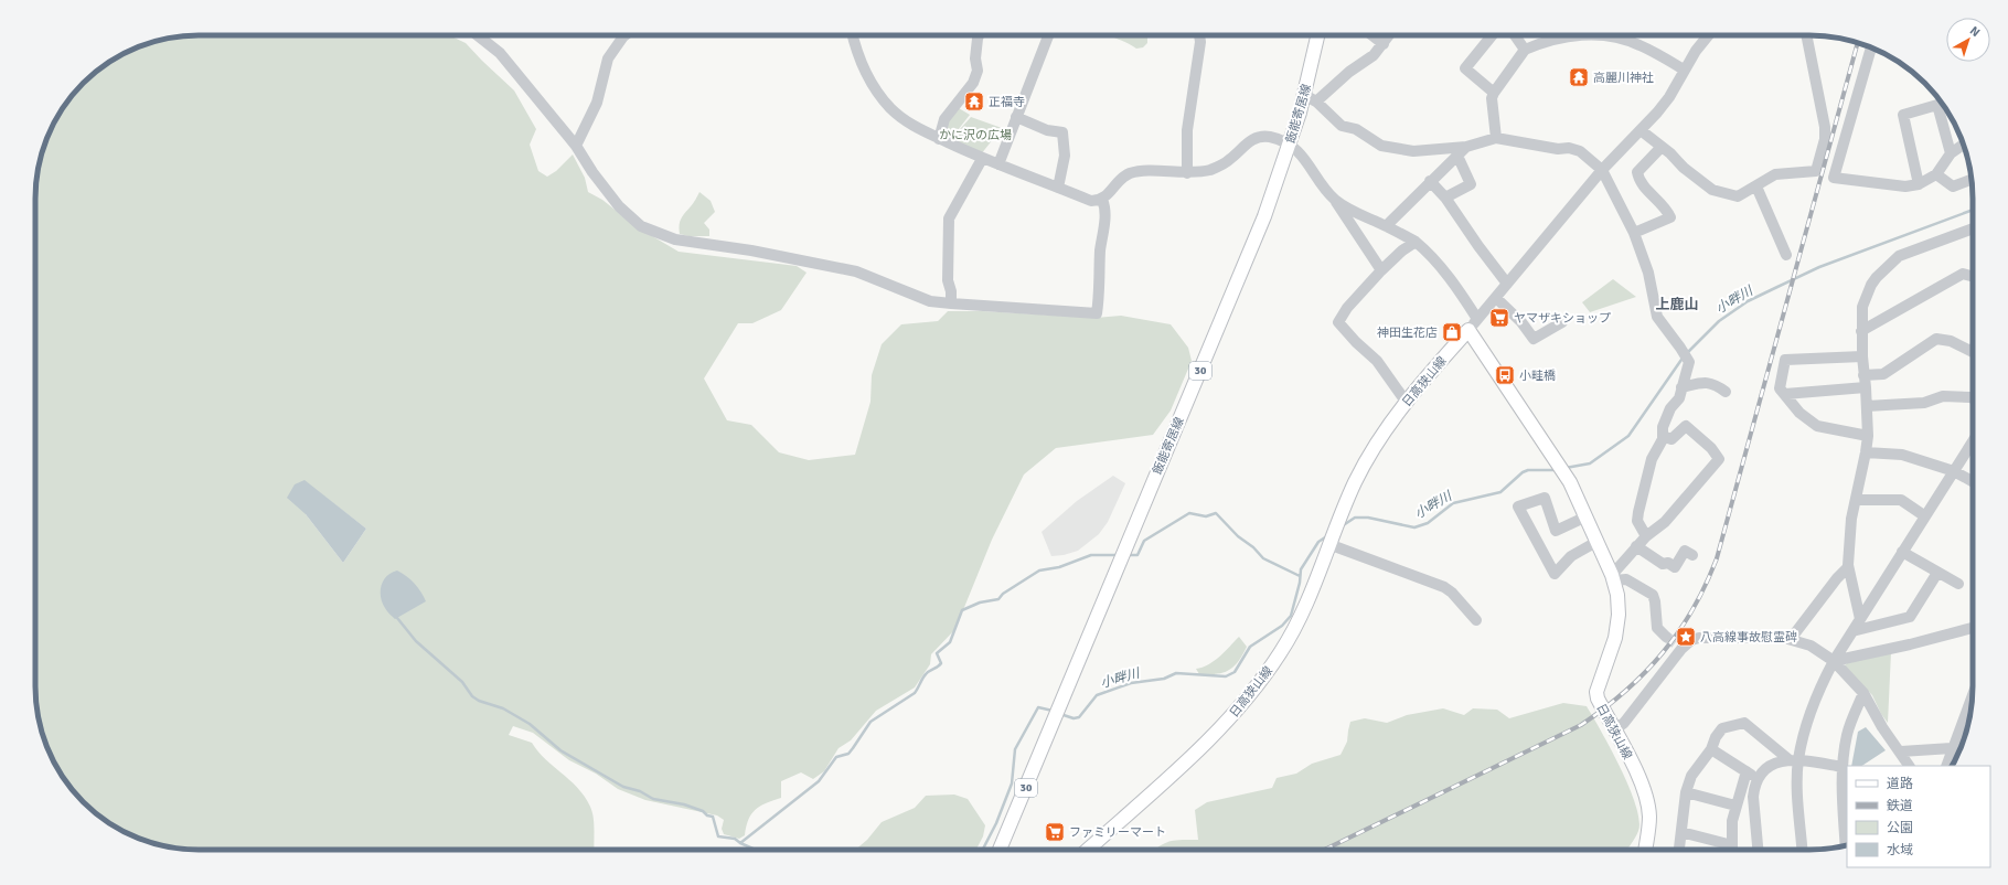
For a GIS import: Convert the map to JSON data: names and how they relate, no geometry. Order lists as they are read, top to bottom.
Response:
{
  "streets": {
    "main road": ["飯能寄居線", "30", "日高狭山線"]
  },
  "districts": ["上鹿山"],
  "water": ["小畔川"],
  "parks": ["かに沢の広場"],
  "places": {
    "temple": ["高麗川神社", "正福寺"],
    "supermarket": ["ヤマザキショップ", "ファミリーマート"],
    "shop": ["神田生花店"],
    "bus stop": ["小畦橋"],
    "place": ["八高線事故慰霊碑"]
  },
  "legend": [
    "道路",
    "鉄道",
    "公園",
    "水域"
  ],
  "north": "top right"
}
